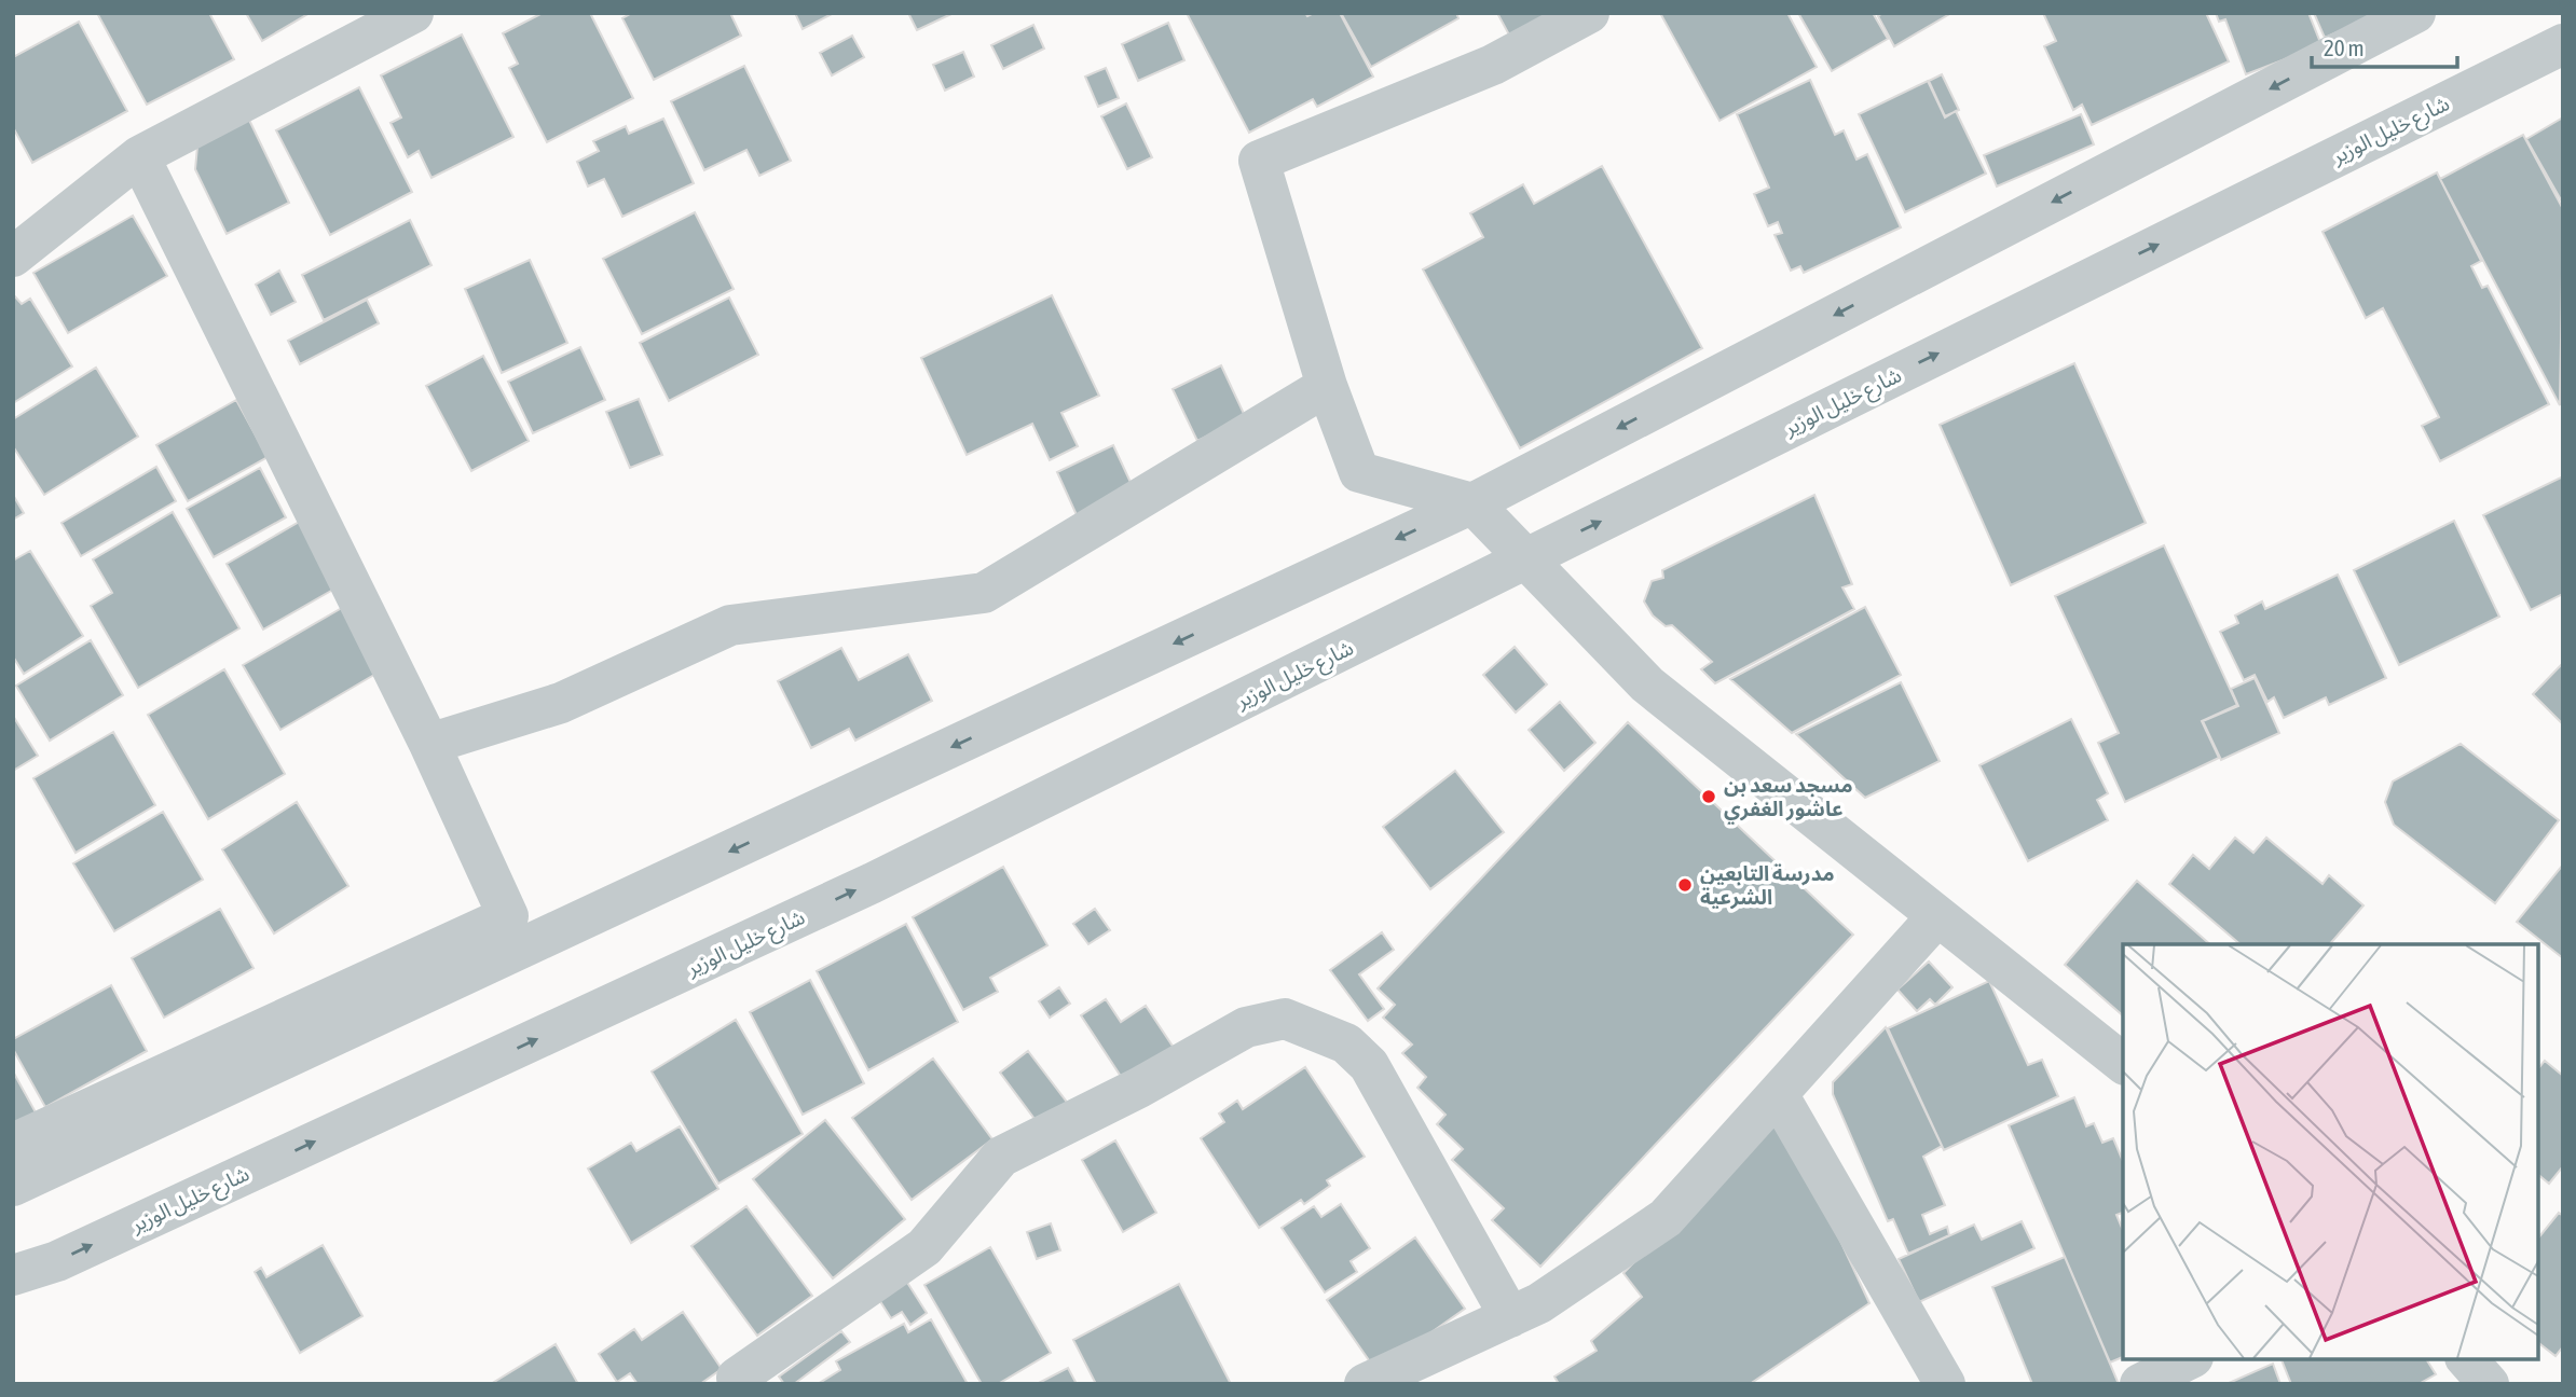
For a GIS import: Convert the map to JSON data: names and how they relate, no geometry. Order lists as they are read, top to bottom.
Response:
{
  "streets": {
    "street": ["شارع خليل الوزير"]
  },
  "places": ["مسجد سعد بن عاشور الغفري", "مدرسة التابعين الشرعية"],
  "scale_bar": "20 m"
}
